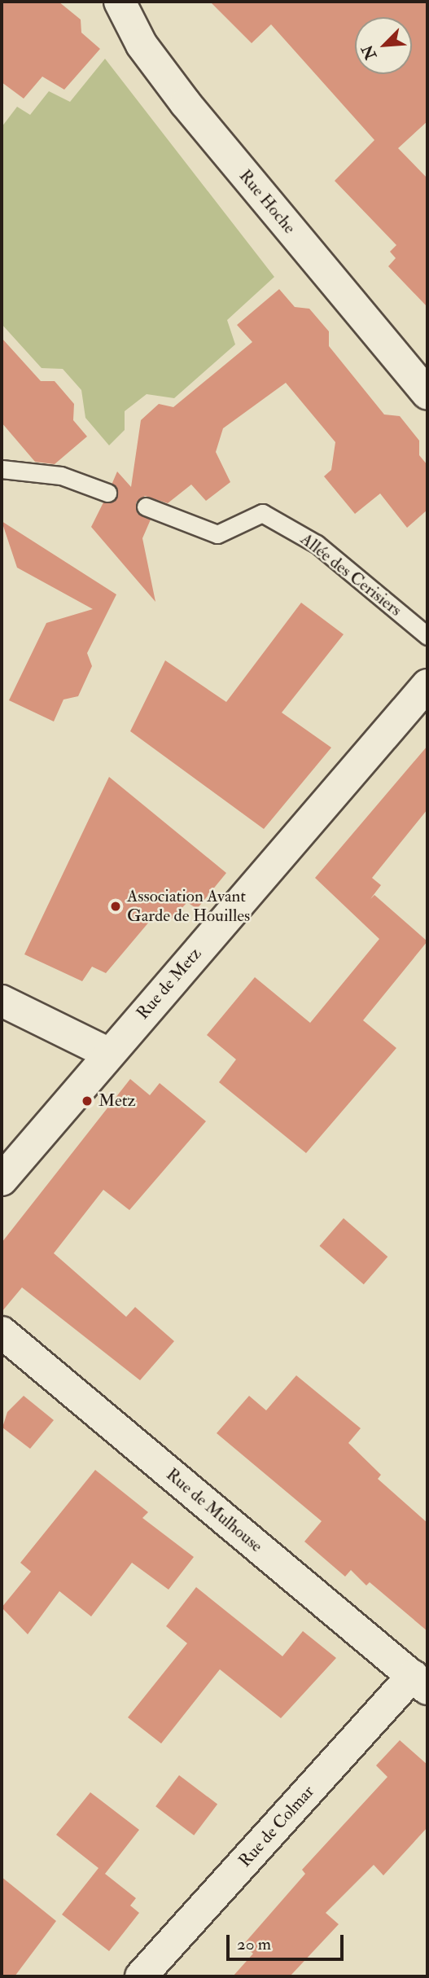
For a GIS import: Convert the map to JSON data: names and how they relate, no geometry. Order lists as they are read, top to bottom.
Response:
{
  "streets": {
    "street": [
      "Rue Hoche",
      "Rue de Metz",
      "Rue de Mulhouse",
      "Rue de Colmar"
    ],
    "lane": ["Allée des Cerisiers"]
  },
  "crossings": [
    ["Rue de Mulhouse", "Rue de Colmar"]
  ],
  "places": ["Association Avant Garde de Houilles", "Metz"],
  "scale_bar": "20 m",
  "north": "bottom left"
}
